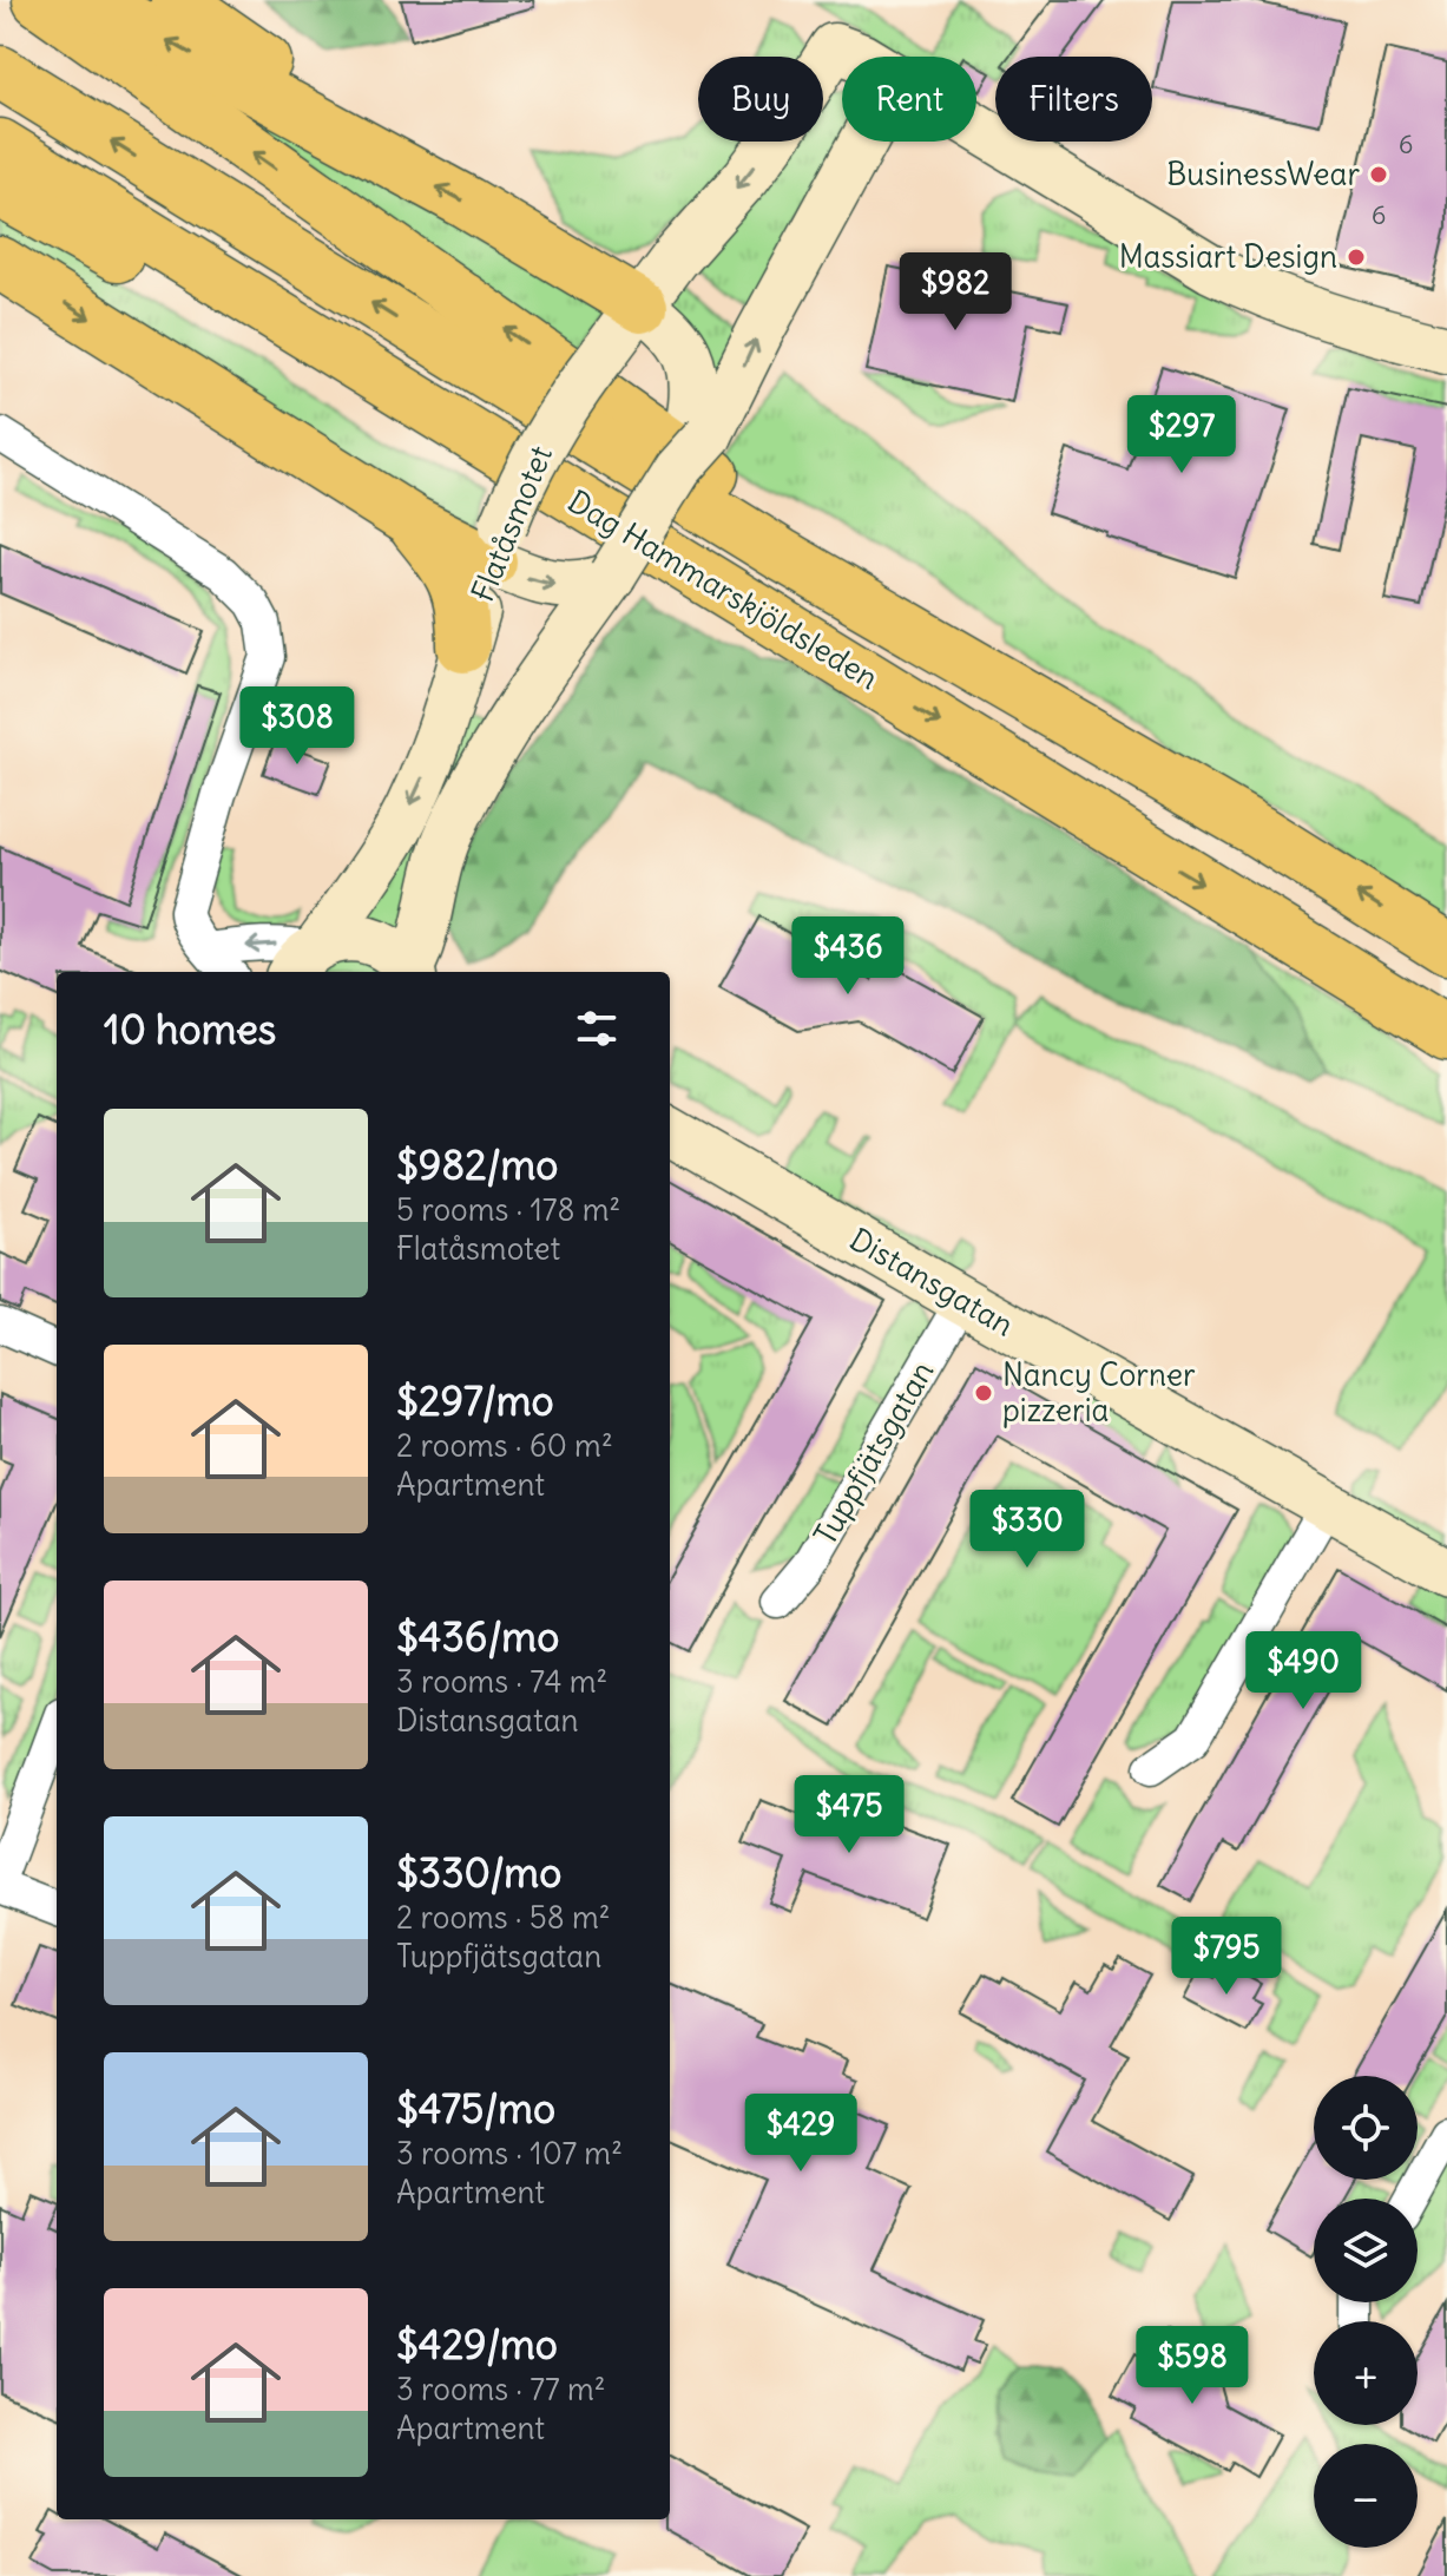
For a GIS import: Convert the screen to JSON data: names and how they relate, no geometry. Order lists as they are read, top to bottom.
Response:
{
  "streets": {
    "main road": ["Dag Hammarskjöldsleden"],
    "street": ["Flatåsmotet", "Distansgatan", "Tuppfjätsgatan"]
  },
  "crossings": [
    ["Flatåsmotet", "Dag Hammarskjöldsleden"],
    ["Distansgatan", "Tuppfjätsgatan"]
  ],
  "places": ["BusinessWear", "Massiart Design", "Nancy Corner pizzeria"],
  "house_numbers": ["6", "6"],
  "page": {
    "chip": ["Buy", "Rent", "Filters"],
    "price": [
      "$982",
      "$297",
      "$308",
      "$436",
      "$330",
      "$490",
      "$475",
      "$795",
      "$429",
      "$598"
    ],
    "heading": "10 homes",
    "list": [
      {
        "name": "$982/mo",
        "note": "5 rooms · 178 m² · Flatåsmotet"
      },
      {
        "name": "$297/mo",
        "note": "2 rooms · 60 m² · Apartment"
      },
      {
        "name": "$436/mo",
        "note": "3 rooms · 74 m² · Distansgatan"
      },
      {
        "name": "$330/mo",
        "note": "2 rooms · 58 m² · Tuppfjätsgatan"
      },
      {
        "name": "$475/mo",
        "note": "3 rooms · 107 m² · Apartment"
      },
      {
        "name": "$429/mo",
        "note": "3 rooms · 77 m² · Apartment"
      }
    ],
    "map_buttons": ["+", "−"]
  }
}
